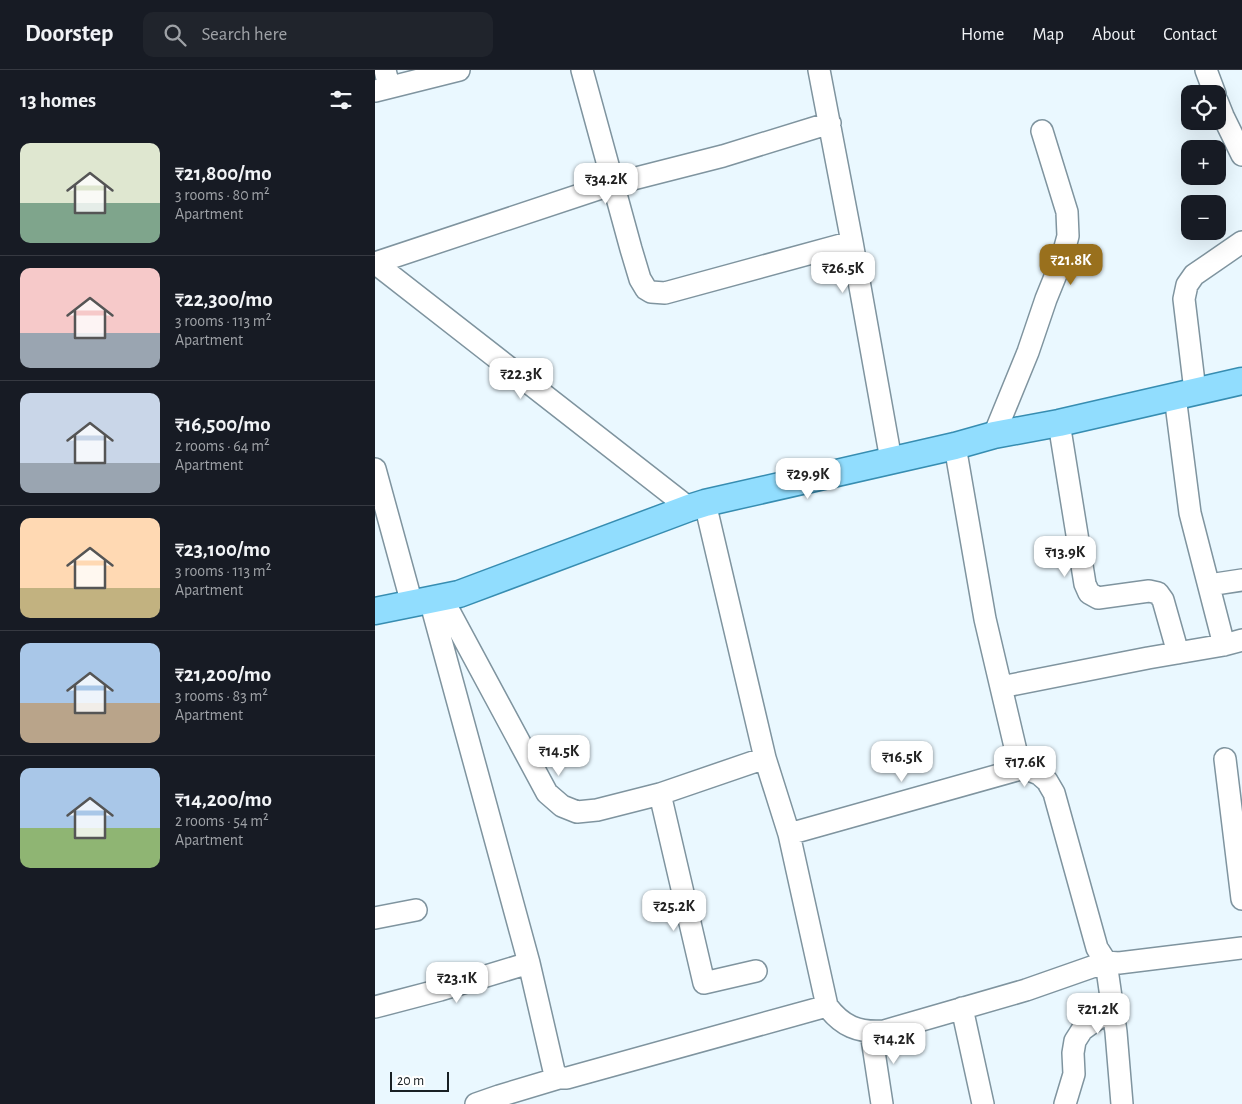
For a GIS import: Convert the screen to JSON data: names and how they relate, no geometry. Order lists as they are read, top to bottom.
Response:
{
  "scale_bar": "20 m",
  "page": {
    "header": "Doorstep",
    "search": "Search here",
    "nav": [
      "Home",
      "Map",
      "About",
      "Contact"
    ],
    "heading": "13 homes",
    "map_buttons": ["+", "−"],
    "list": [
      {
        "name": "₹21,800/mo",
        "note": "3 rooms · 80 m² · Apartment"
      },
      {
        "name": "₹22,300/mo",
        "note": "3 rooms · 113 m² · Apartment"
      },
      {
        "name": "₹16,500/mo",
        "note": "2 rooms · 64 m² · Apartment"
      },
      {
        "name": "₹23,100/mo",
        "note": "3 rooms · 113 m² · Apartment"
      },
      {
        "name": "₹21,200/mo",
        "note": "3 rooms · 83 m² · Apartment"
      },
      {
        "name": "₹14,200/mo",
        "note": "2 rooms · 54 m² · Apartment"
      }
    ],
    "price": [
      "₹34.2K",
      "₹21.8K",
      "₹26.5K",
      "₹22.3K",
      "₹29.9K",
      "₹13.9K",
      "₹14.5K",
      "₹16.5K",
      "₹17.6K",
      "₹25.2K",
      "₹23.1K",
      "₹21.2K",
      "₹14.2K"
    ],
    "scale": "20 m"
  }
}
